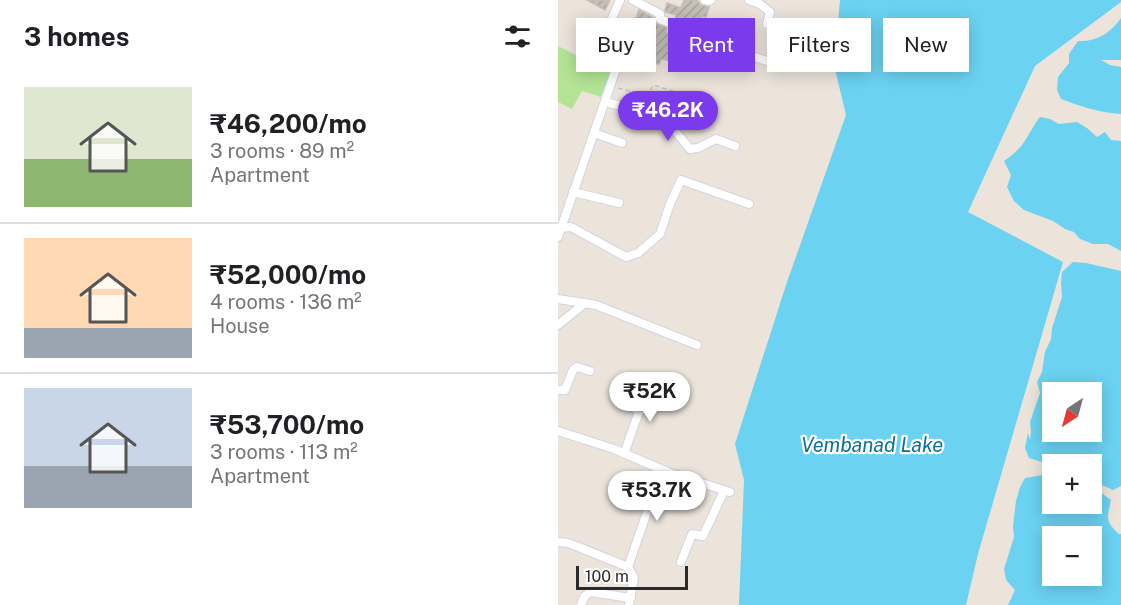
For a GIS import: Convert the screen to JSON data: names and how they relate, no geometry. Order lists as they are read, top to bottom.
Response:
{
  "water": ["Vembanad Lake"],
  "scale_bar": "100 m",
  "north": "bottom left",
  "page": {
    "heading": "3 homes",
    "chip": [
      "Buy",
      "Rent",
      "Filters",
      "New"
    ],
    "list": [
      {
        "name": "₹46,200/mo",
        "note": "3 rooms · 89 m² · Apartment"
      },
      {
        "name": "₹52,000/mo",
        "note": "4 rooms · 136 m² · House"
      },
      {
        "name": "₹53,700/mo",
        "note": "3 rooms · 113 m² · Apartment"
      }
    ],
    "price": ["₹46.2K", "₹52K", "₹53.7K"],
    "map_buttons": ["+", "−"],
    "scale": "100 m"
  }
}
